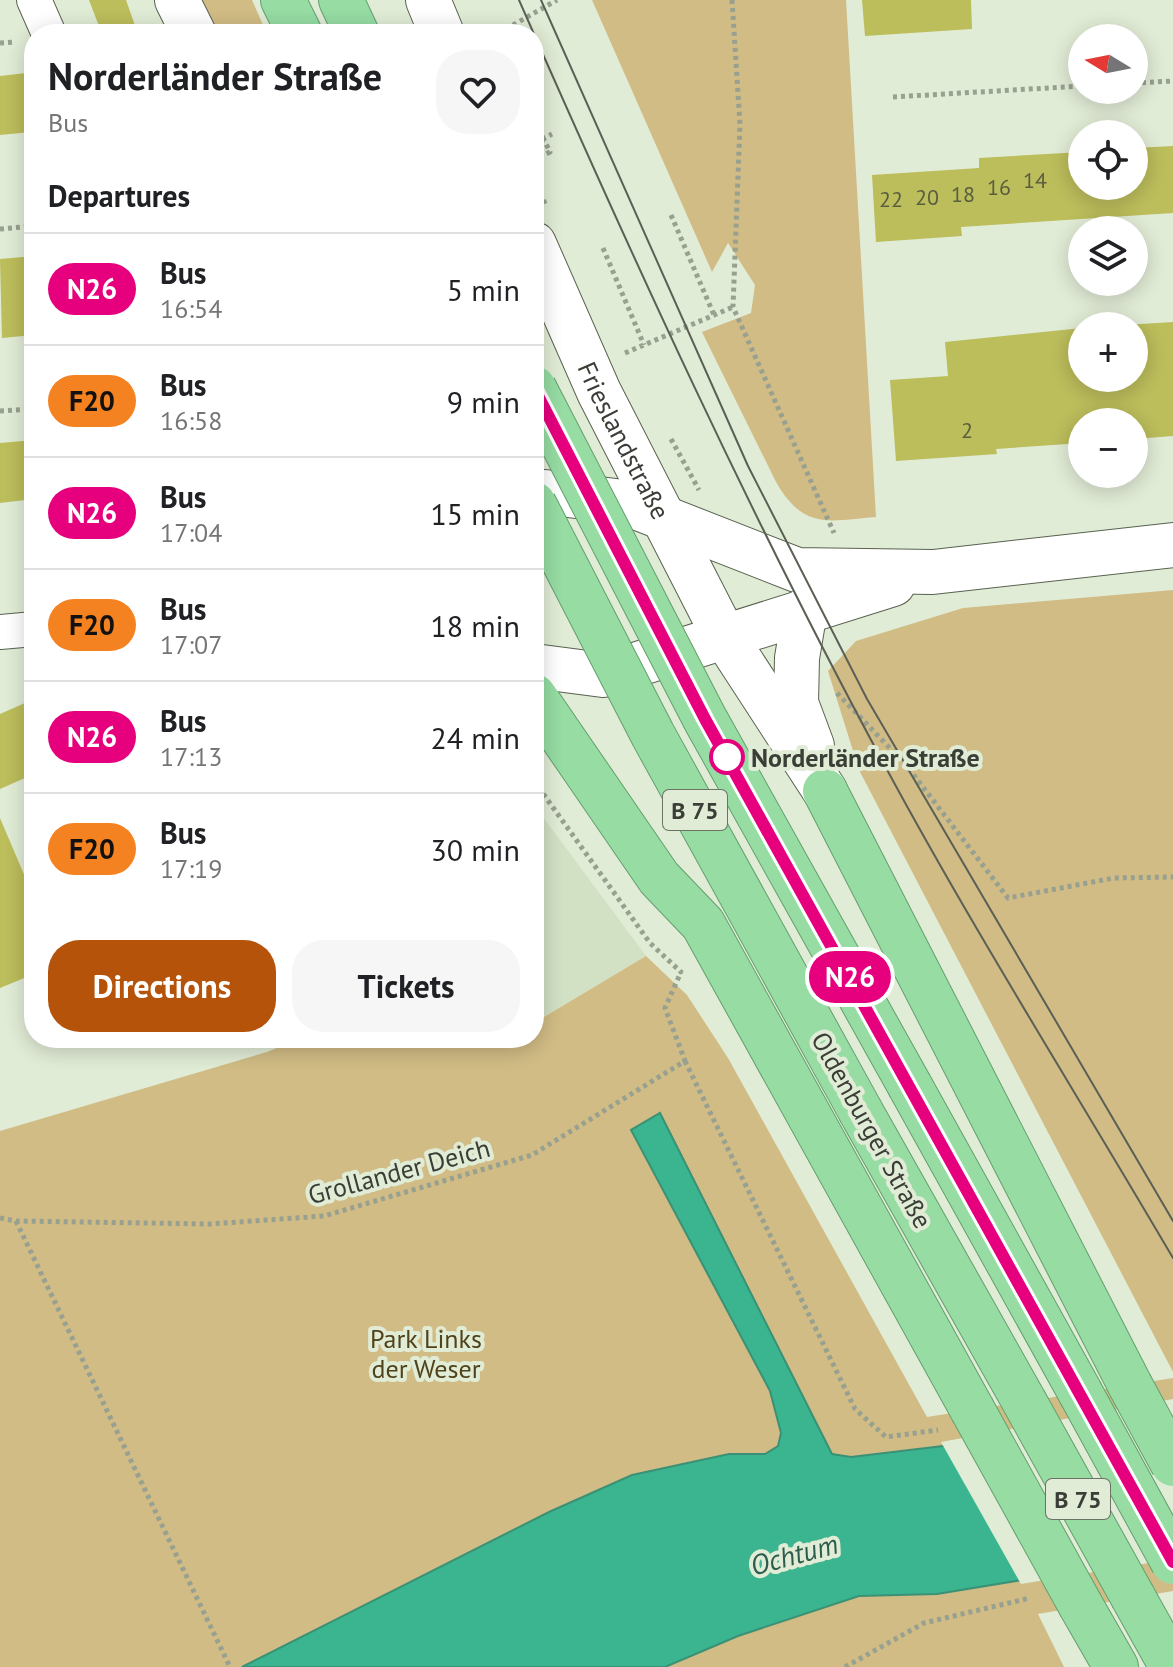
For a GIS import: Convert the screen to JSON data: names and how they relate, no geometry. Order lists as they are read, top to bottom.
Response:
{
  "streets": {
    "highway": ["B 75", "Oldenburger Straße"],
    "street": ["Frieslandstraße"],
    "path": ["Grollander Deich"]
  },
  "water": ["Ochtum"],
  "parks": ["Park Links der Weser"],
  "places": ["Norderländer Straße"],
  "lines": ["bus line N26"],
  "house_numbers": [
    "14",
    "16",
    "18",
    "20",
    "22",
    "2"
  ],
  "north": "left",
  "page": {
    "on_map": "N26",
    "map_buttons": ["+", "−"],
    "heading": [
      ["Norderländer Straße", "Bus"],
      "Departures"
    ],
    "list": [
      {
        "mark": "N26",
        "name": "Bus",
        "note": "16:54",
        "value": "5 min"
      },
      {
        "mark": "F20",
        "name": "Bus",
        "note": "16:58",
        "value": "9 min"
      },
      {
        "mark": "N26",
        "name": "Bus",
        "note": "17:04",
        "value": "15 min"
      },
      {
        "mark": "F20",
        "name": "Bus",
        "note": "17:07",
        "value": "18 min"
      },
      {
        "mark": "N26",
        "name": "Bus",
        "note": "17:13",
        "value": "24 min"
      },
      {
        "mark": "F20",
        "name": "Bus",
        "note": "17:19",
        "value": "30 min"
      }
    ],
    "buttons": ["Directions", "Tickets"]
  }
}
